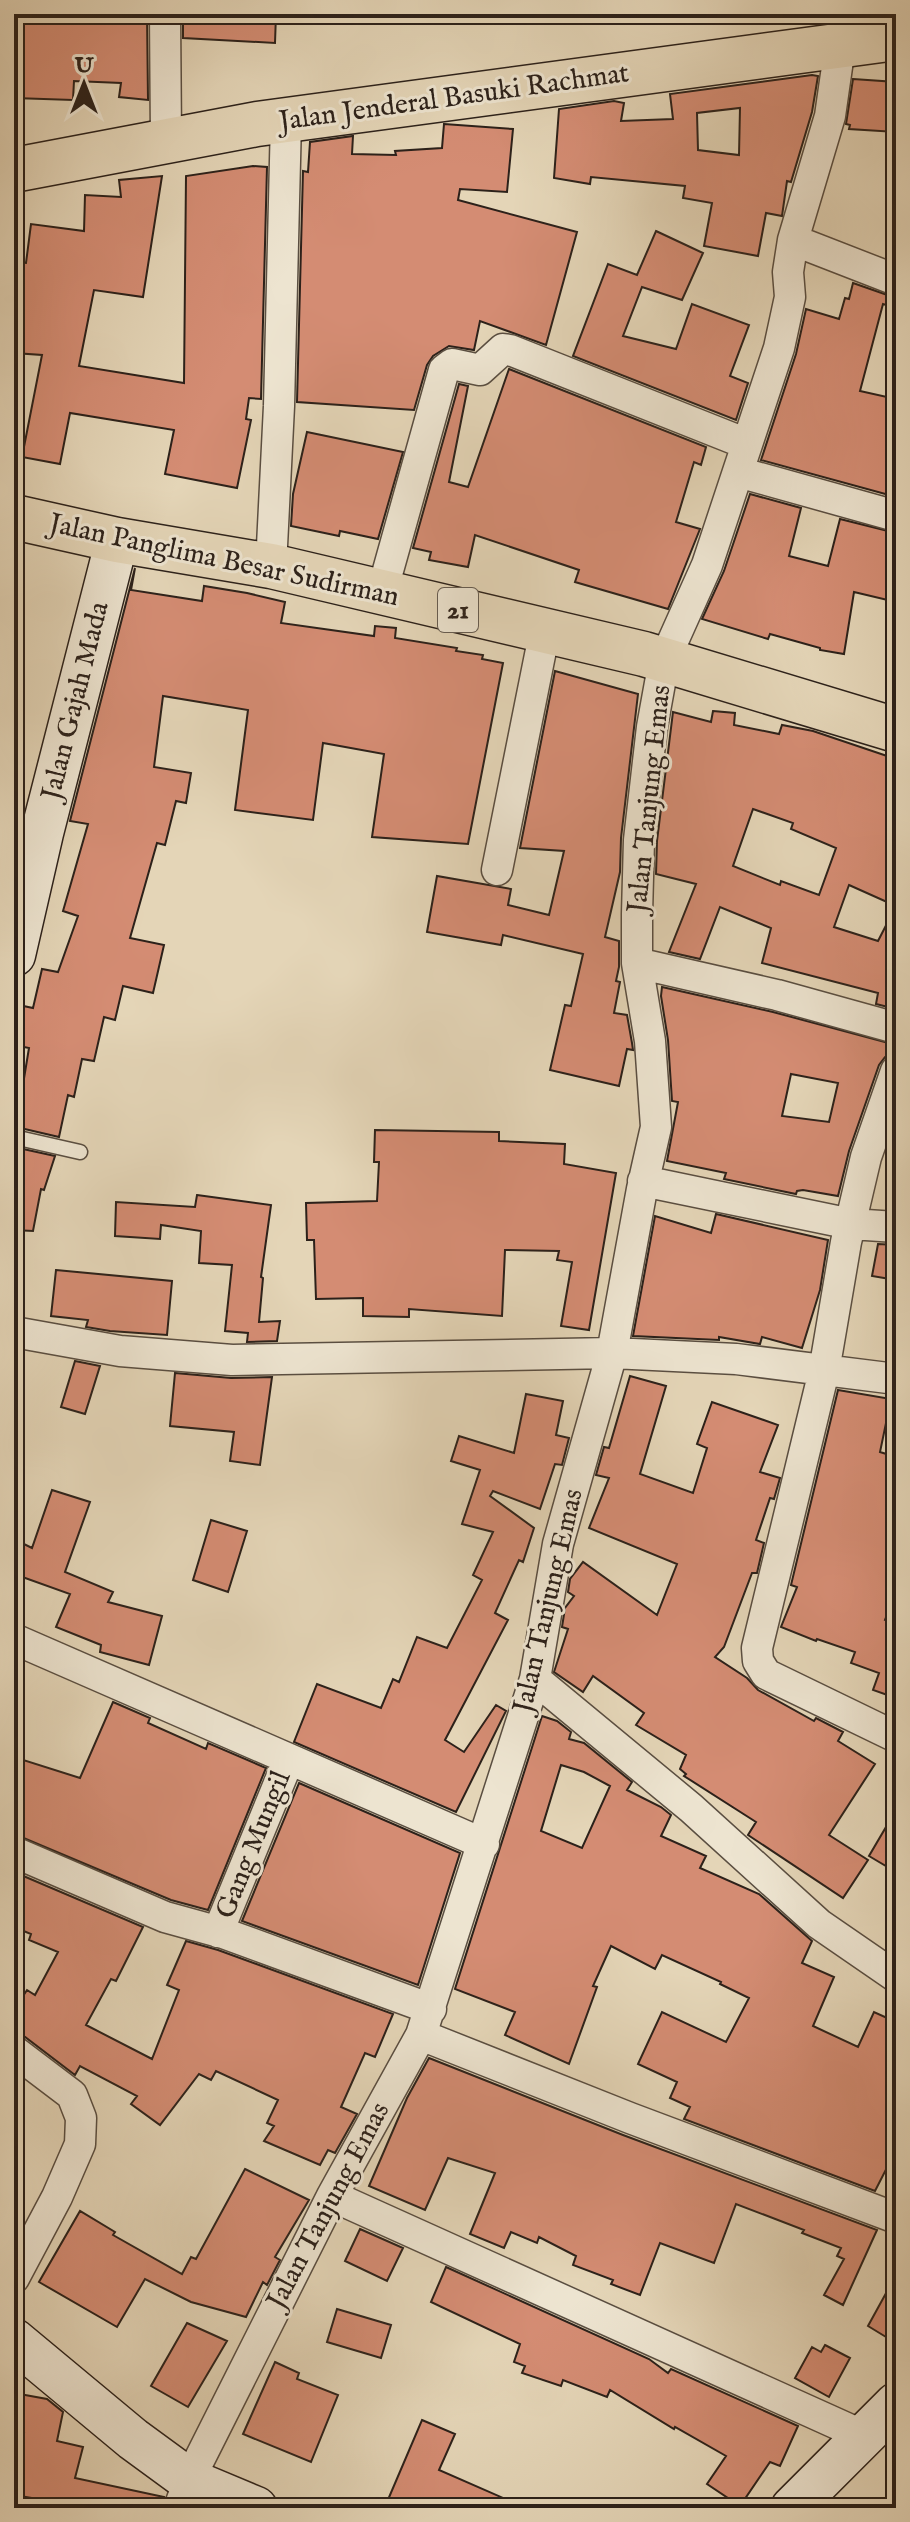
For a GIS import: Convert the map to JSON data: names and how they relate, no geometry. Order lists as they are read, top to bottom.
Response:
{
  "streets": {
    "main road": ["Jalan Jenderal Basuki Rachmat", "Jalan Panglima Besar Sudirman", "21"],
    "street": ["Jalan Gajah Mada", "Jalan Tanjung Emas", "Gang Mungil"]
  },
  "crossings": [
    ["Jalan Jenderal Basuki Rachmat", "Jalan Tanjung Emas"],
    ["Jalan Panglima Besar Sudirman", "Jalan Gajah Mada"],
    ["Jalan Panglima Besar Sudirman", "Jalan Tanjung Emas"]
  ],
  "north": "top"
}
